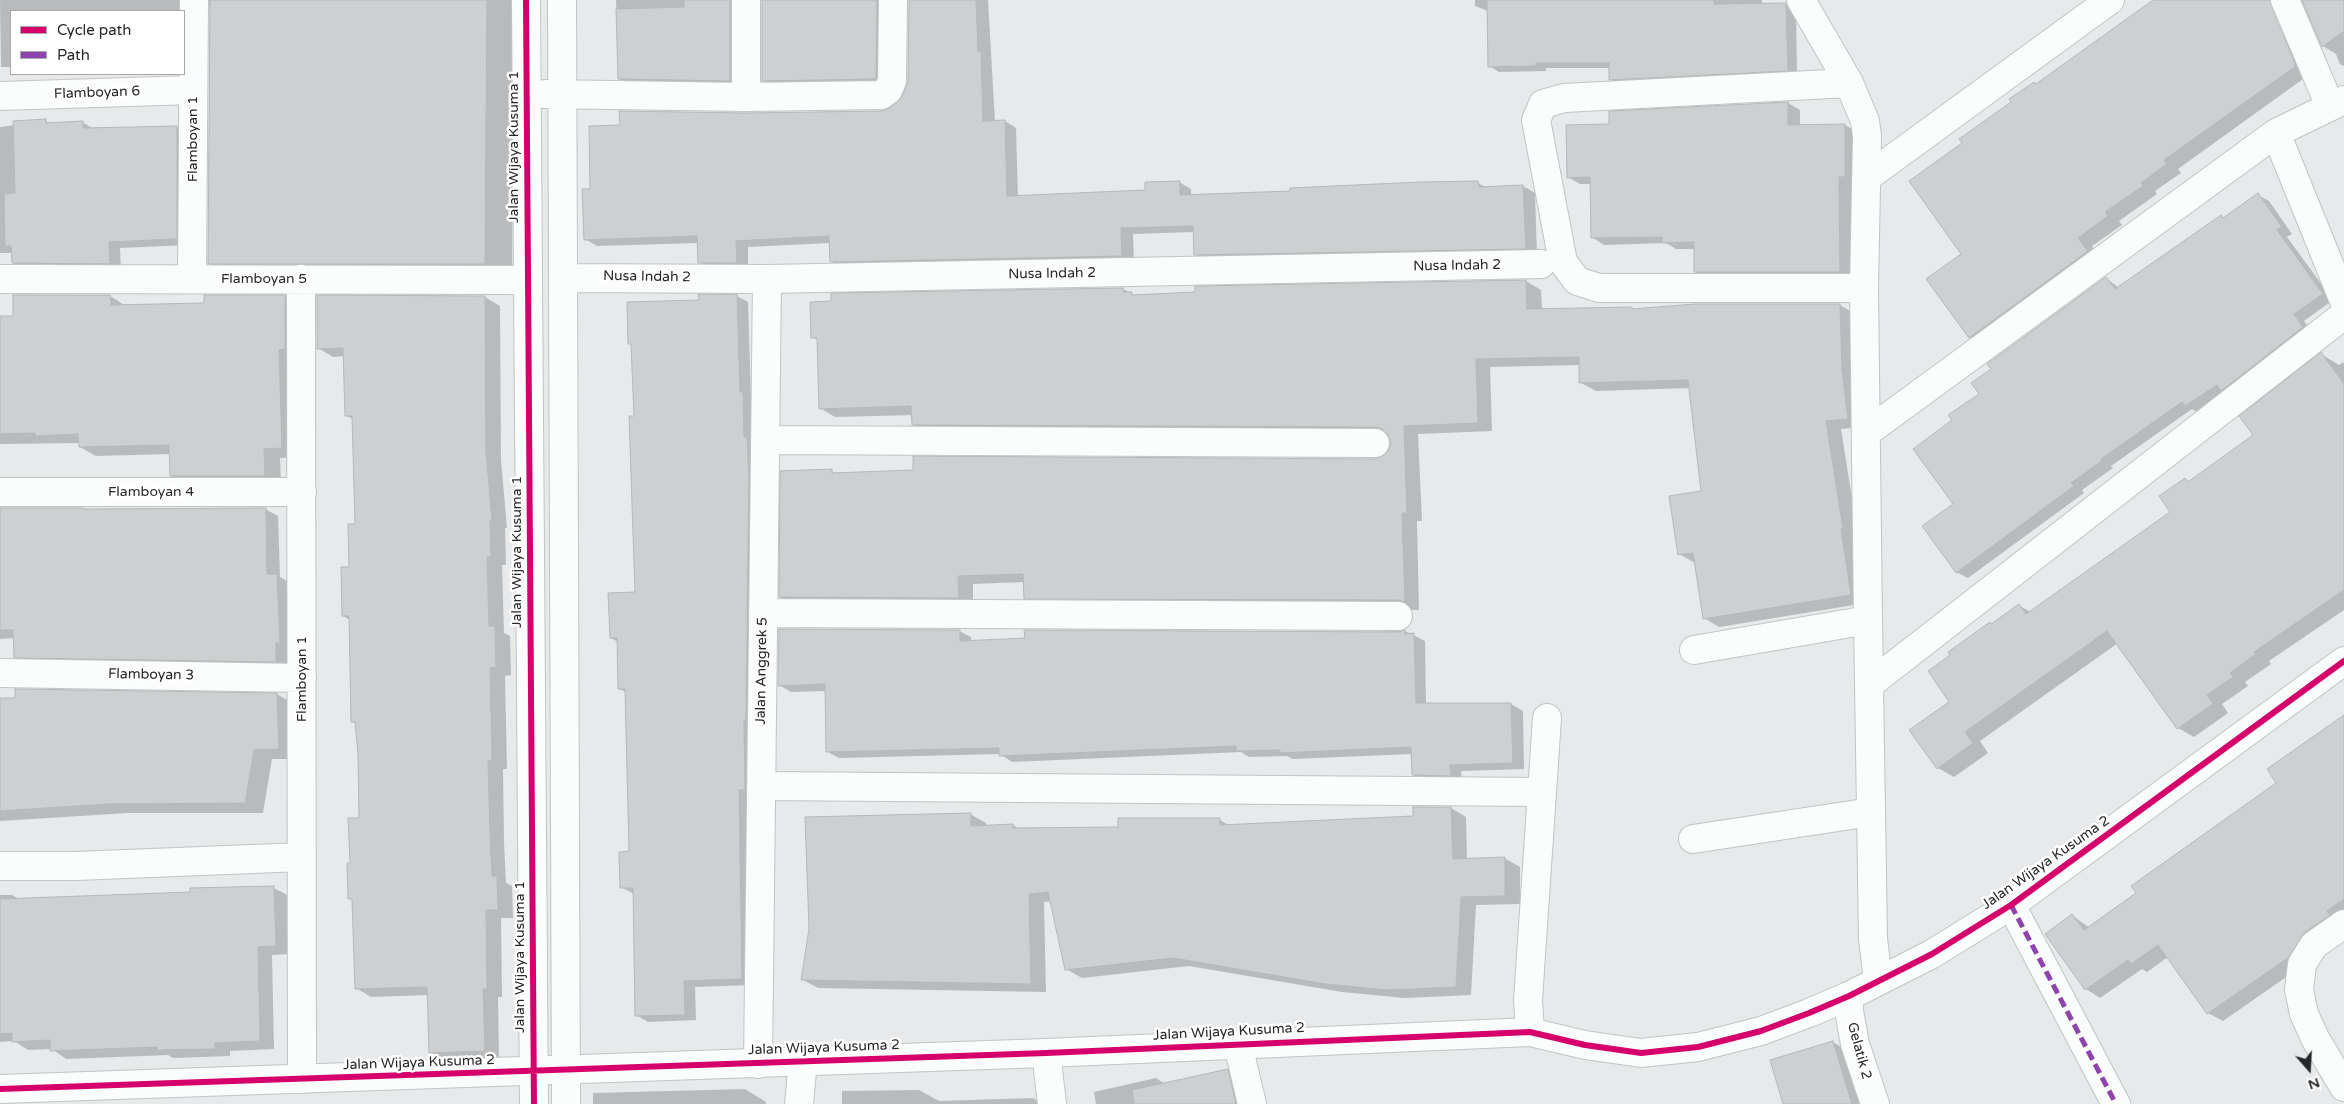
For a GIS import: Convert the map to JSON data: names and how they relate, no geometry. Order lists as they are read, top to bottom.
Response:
{
  "streets": {
    "street": [
      "Flamboyan 6",
      "Flamboyan 1",
      "Jalan Wijaya Kusuma 1",
      "Nusa Indah 2",
      "Flamboyan 5",
      "Flamboyan 4",
      "Jalan Anggrek 5",
      "Flamboyan 3",
      "Jalan Wijaya Kusuma 2",
      "Gelatik 2"
    ]
  },
  "crossings": [
    ["Flamboyan 6", "Flamboyan 1"],
    ["Flamboyan 1", "Flamboyan 5"],
    ["Flamboyan 1", "Flamboyan 4"],
    ["Flamboyan 1", "Flamboyan 3"],
    ["Flamboyan 1", "Jalan Wijaya Kusuma 2"],
    ["Jalan Wijaya Kusuma 1", "Flamboyan 5"],
    ["Jalan Wijaya Kusuma 1", "Jalan Wijaya Kusuma 2"],
    ["Nusa Indah 2", "Jalan Anggrek 5"],
    ["Jalan Anggrek 5", "Jalan Wijaya Kusuma 2"],
    ["Jalan Wijaya Kusuma 2", "Gelatik 2"]
  ],
  "legend": ["Cycle path", "Path"],
  "north": "bottom"
}
